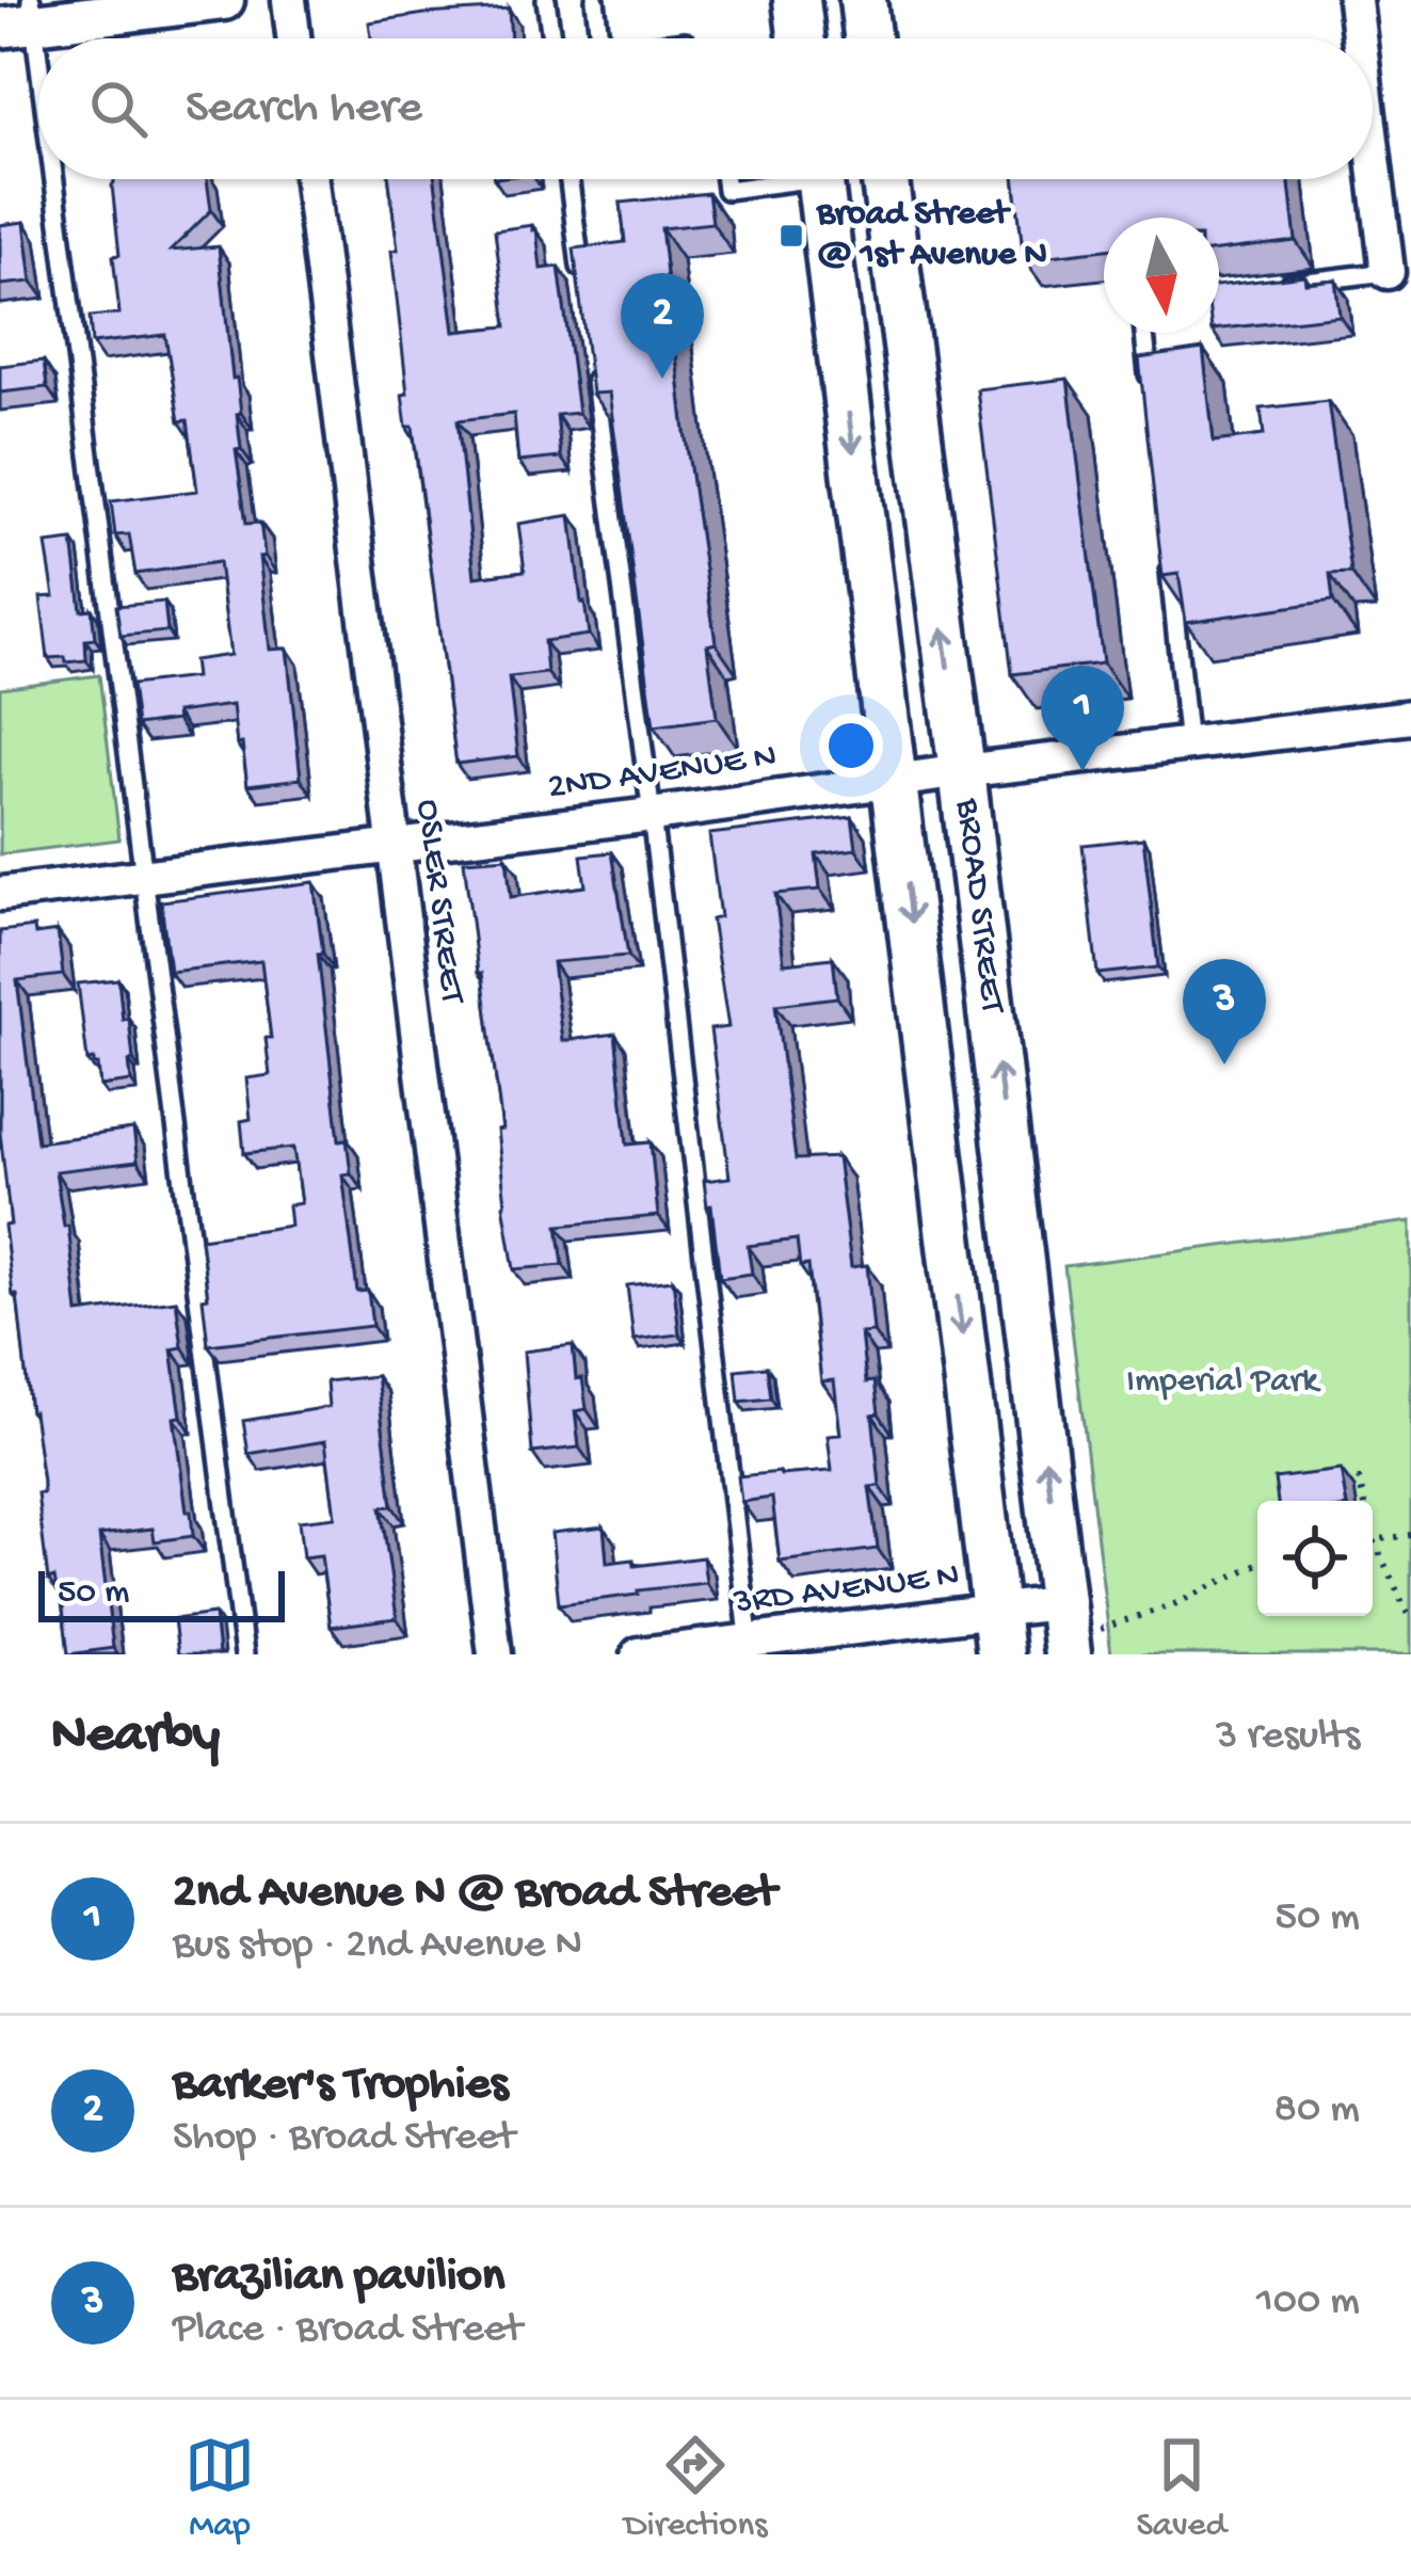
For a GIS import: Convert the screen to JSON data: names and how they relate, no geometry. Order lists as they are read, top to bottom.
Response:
{
  "streets": {
    "main road": ["BROAD STREET"],
    "street": ["2ND AVENUE N", "OSLER STREET", "3RD AVENUE N"]
  },
  "crossings": [
    ["2ND AVENUE N", "OSLER STREET"],
    ["2ND AVENUE N", "BROAD STREET"],
    ["BROAD STREET", "3RD AVENUE N"]
  ],
  "parks": ["Imperial Park"],
  "places": {
    "transit": ["Broad Street @ 1st Avenue N"]
  },
  "scale_bar": "50 m",
  "north": "bottom",
  "page": {
    "search": "Search here",
    "pins": ["2", "1", "3"],
    "scale": "50 m",
    "heading": ["Nearby", "3 results"],
    "list": [
      {
        "mark": "1",
        "name": "2nd Avenue N @ Broad Street",
        "note": "Bus stop · 2nd Avenue N",
        "value": "50 m"
      },
      {
        "mark": "2",
        "name": "Barker's Trophies",
        "note": "Shop · Broad Street",
        "value": "80 m"
      },
      {
        "mark": "3",
        "name": "Brazilian pavilion",
        "note": "Place · Broad Street",
        "value": "100 m"
      }
    ],
    "nav": ["Map", "Directions", "Saved"]
  }
}
